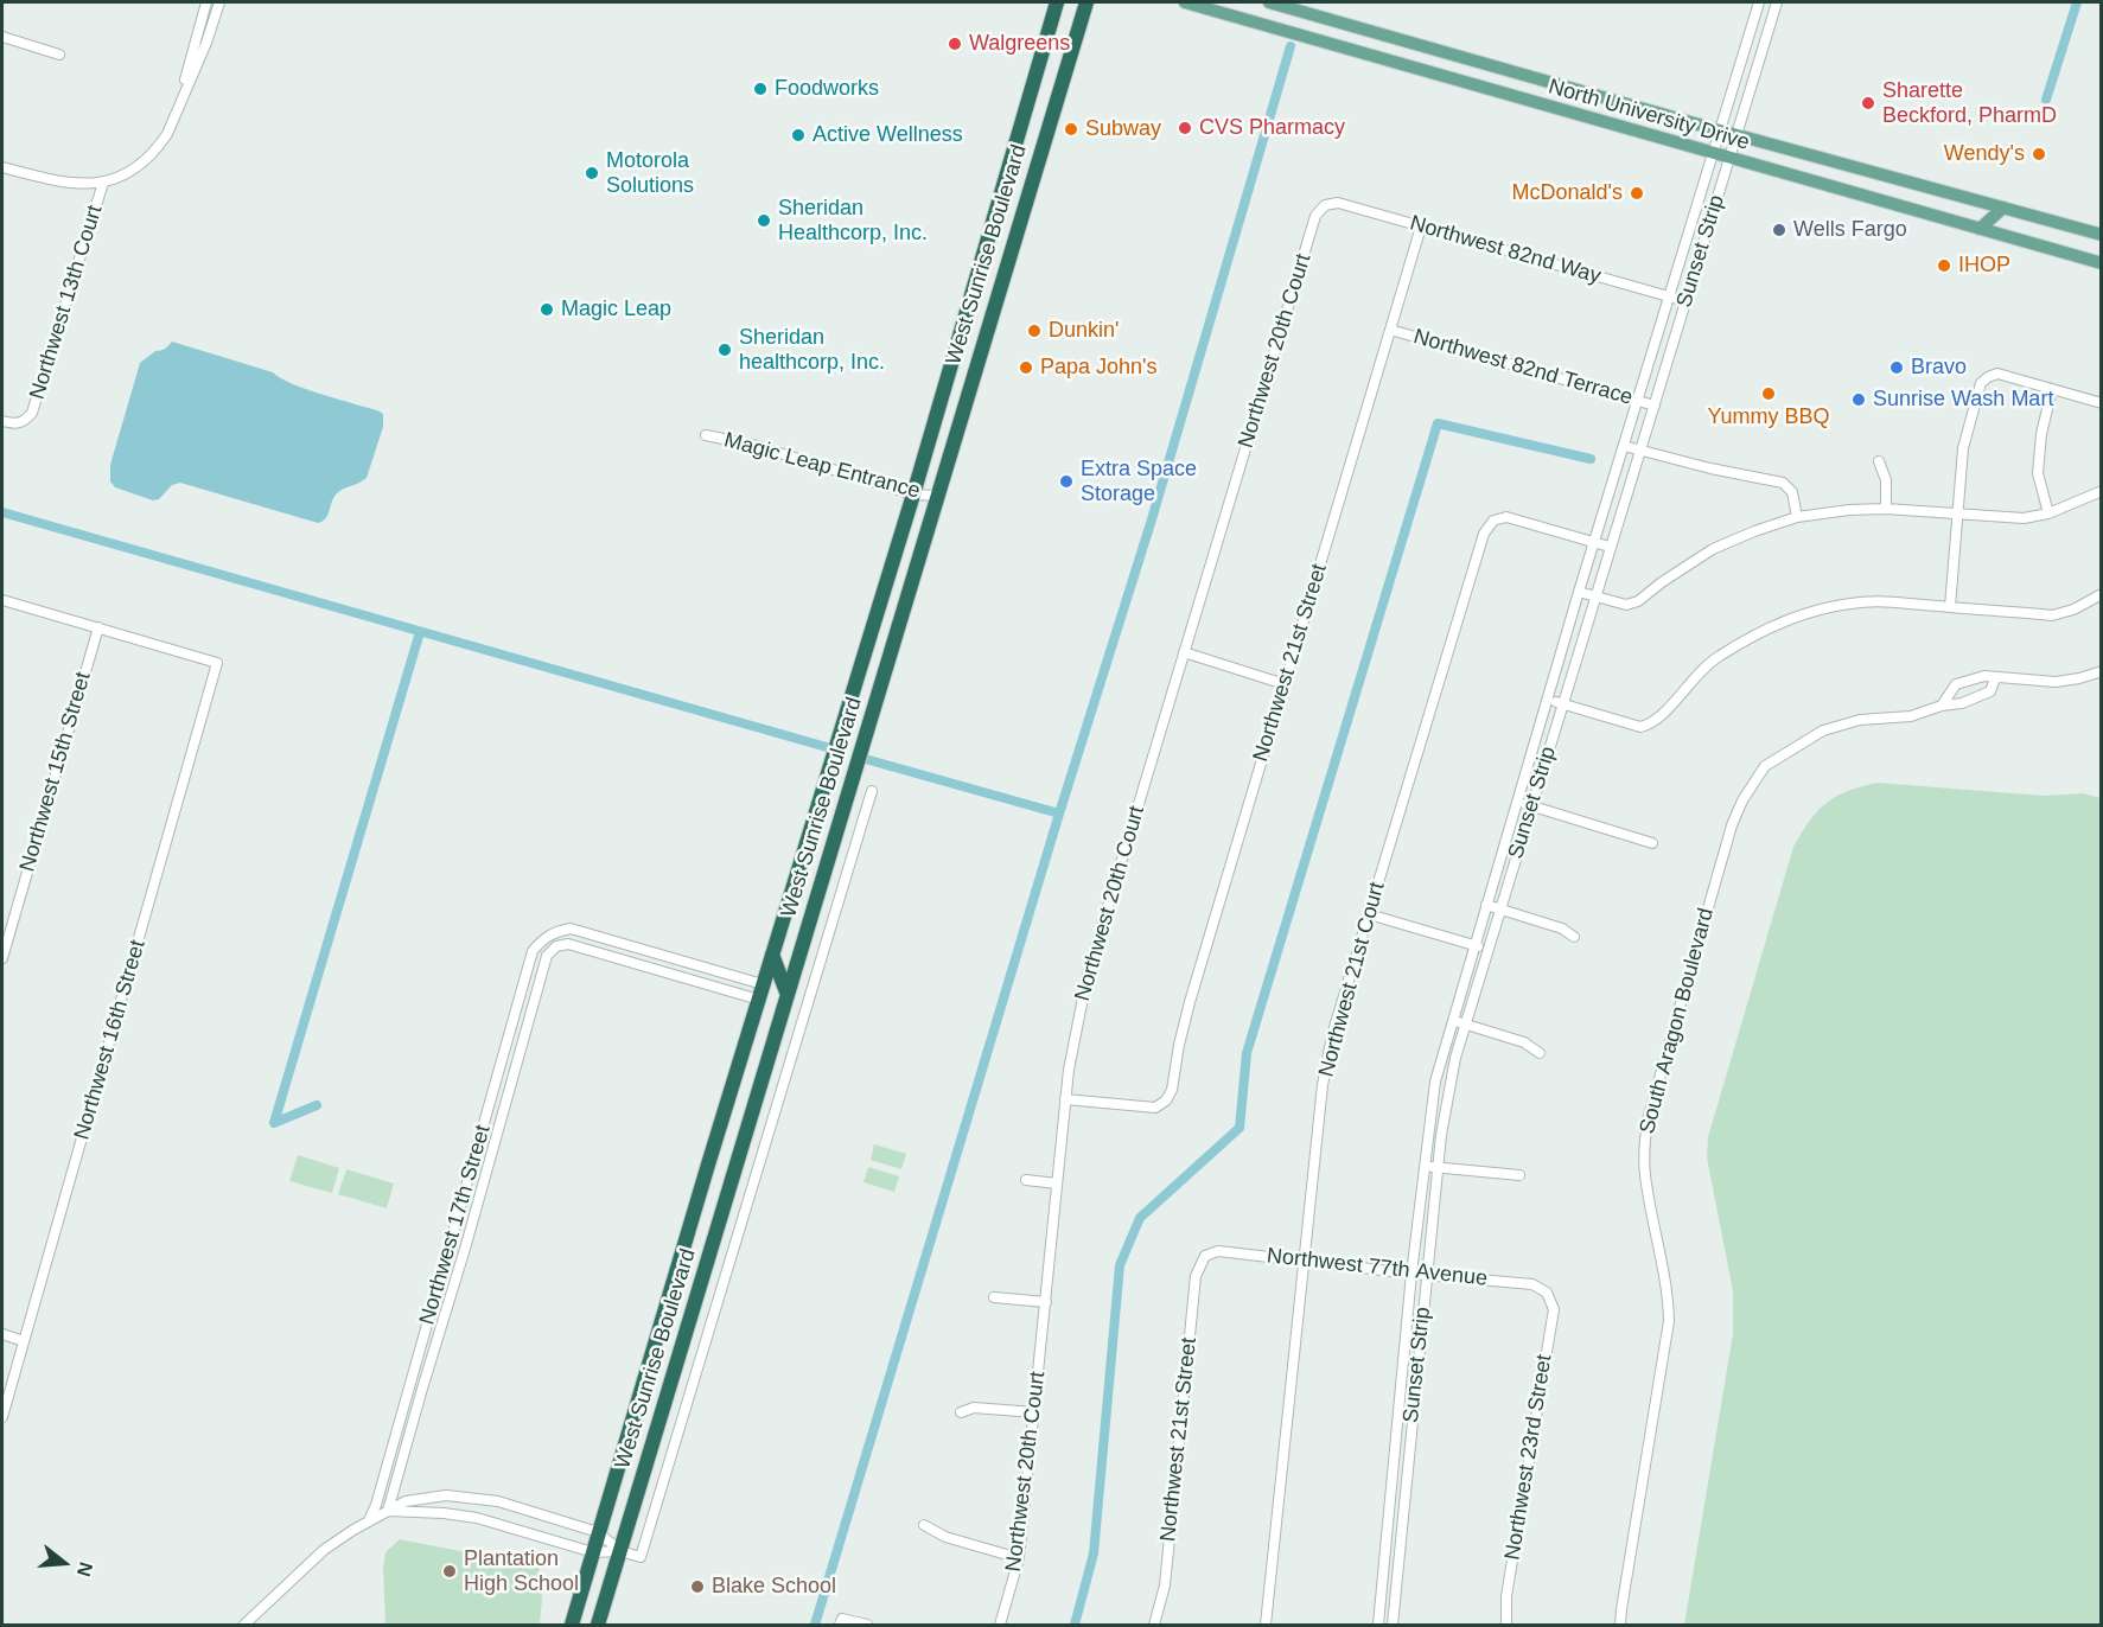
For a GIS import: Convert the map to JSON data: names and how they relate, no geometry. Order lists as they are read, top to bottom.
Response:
{
  "streets": {
    "highway": ["West Sunrise Boulevard"],
    "main road": ["North University Drive"],
    "street": [
      "Northwest 82nd Way",
      "Sunset Strip",
      "Northwest 13th Court",
      "Northwest 20th Court",
      "Northwest 82nd Terrace",
      "Magic Leap Entrance",
      "Northwest 21st Street",
      "Northwest 15th Street",
      "Northwest 21st Court",
      "South Aragon Boulevard",
      "Northwest 16th Street",
      "Northwest 17th Street",
      "Northwest 77th Avenue",
      "Northwest 23rd Street"
    ]
  },
  "crossings": [
    ["North University Drive", "Sunset Strip"],
    ["Northwest 82nd Way", "Sunset Strip"],
    ["Northwest 82nd Way", "Northwest 20th Court"],
    ["Northwest 82nd Way", "Northwest 21st Street"],
    ["Sunset Strip", "Northwest 82nd Terrace"],
    ["Sunset Strip", "Northwest 21st Court"],
    ["Sunset Strip", "Northwest 77th Avenue"],
    ["West Sunrise Boulevard", "Magic Leap Entrance"],
    ["West Sunrise Boulevard", "Northwest 17th Street"],
    ["Northwest 20th Court", "Northwest 21st Street"],
    ["Northwest 82nd Terrace", "Northwest 21st Street"],
    ["Northwest 21st Street", "Northwest 77th Avenue"],
    ["Northwest 15th Street", "Northwest 16th Street"],
    ["Northwest 21st Court", "Northwest 77th Avenue"],
    ["Northwest 77th Avenue", "Northwest 23rd Street"]
  ],
  "places": [
    "Walgreens",
    "Foodworks",
    "Sharette Beckford, PharmD",
    "CVS Pharmacy",
    "Subway",
    "Active Wellness",
    "Wendy's",
    "Motorola Solutions",
    "McDonald's",
    "Sheridan Healthcorp, Inc.",
    "Wells Fargo",
    "IHOP",
    "Magic Leap",
    "Dunkin'",
    "Sheridan healthcorp, Inc.",
    "Papa John's",
    "Bravo",
    "Yummy BBQ",
    "Sunrise Wash Mart",
    "Extra Space Storage",
    "Plantation High School",
    "Blake School"
  ],
  "north": "right"
}
